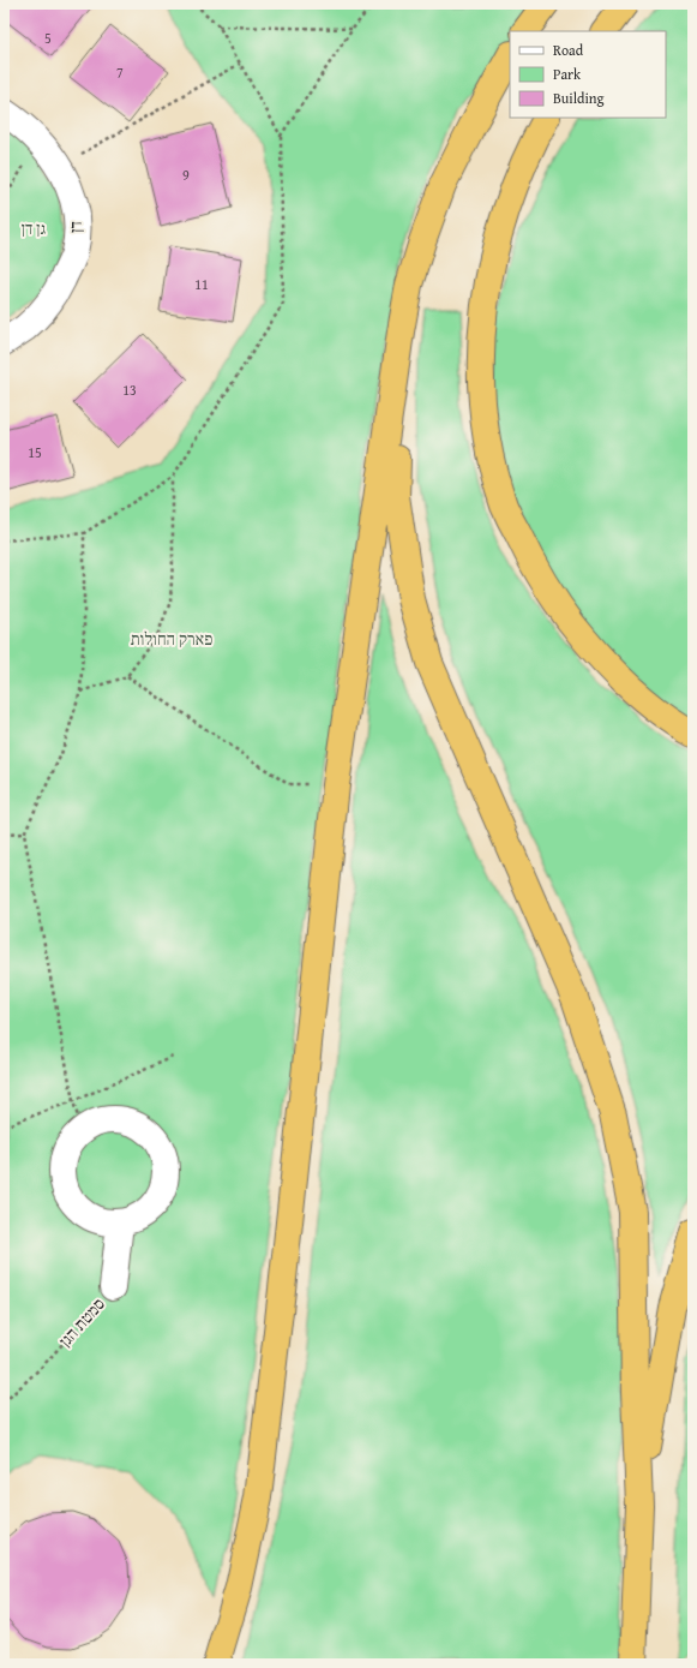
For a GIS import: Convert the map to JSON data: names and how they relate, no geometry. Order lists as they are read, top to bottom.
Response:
{
  "streets": {
    "street": ["דן", "סמטת הגן"]
  },
  "parks": ["גן דן", "פארק החולות"],
  "house_numbers": [
    "5",
    "7",
    "9",
    "11",
    "13",
    "15"
  ],
  "legend": ["Road", "Park", "Building"]
}
